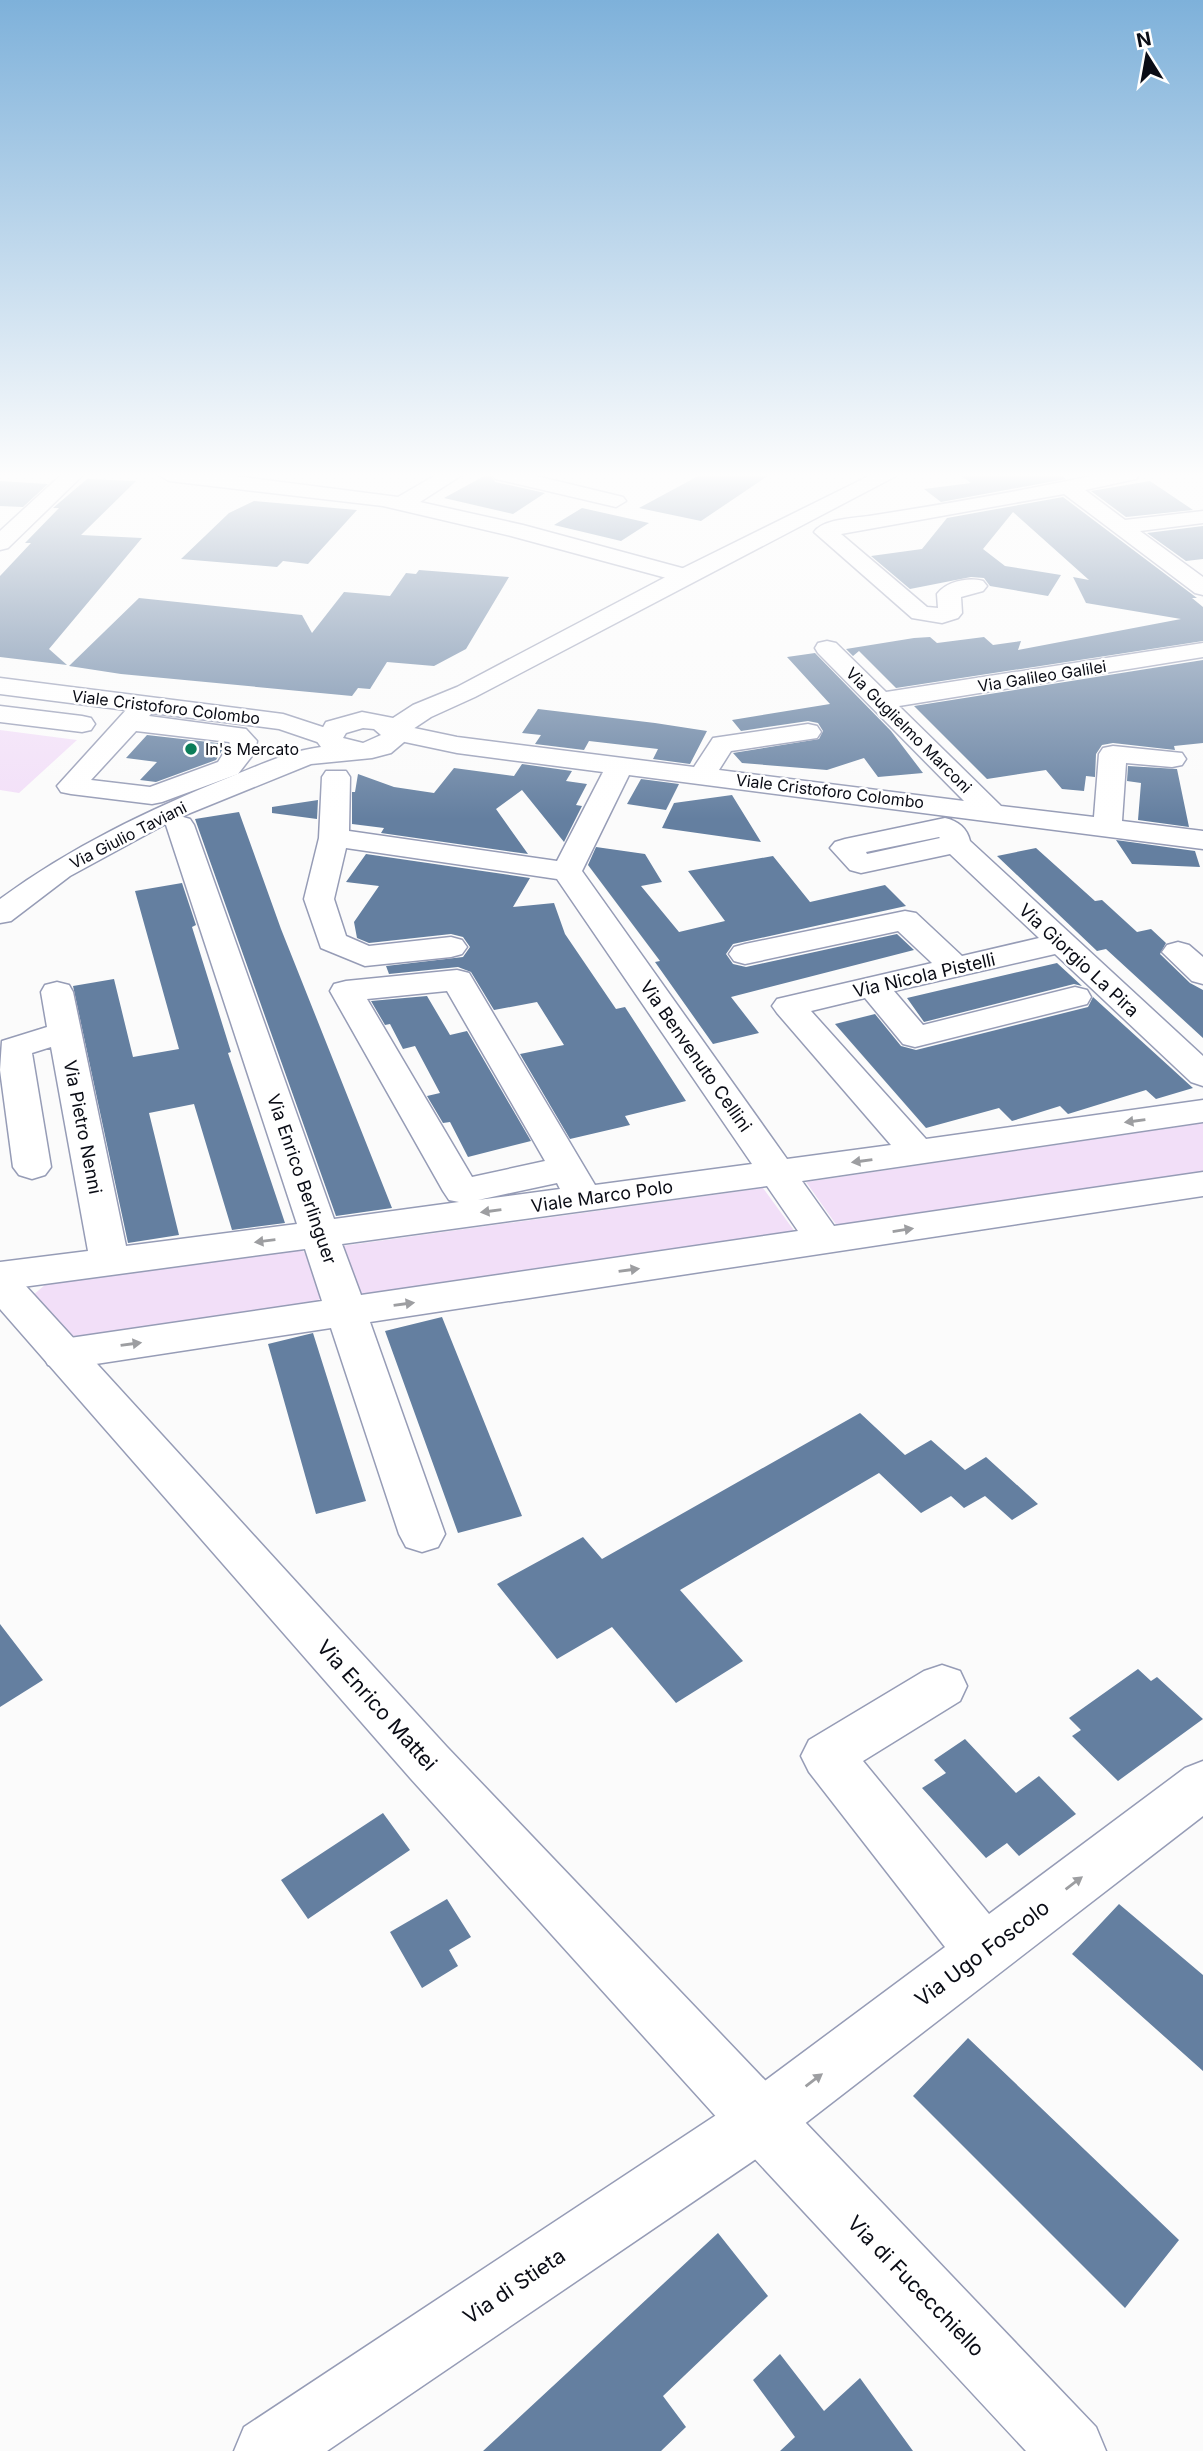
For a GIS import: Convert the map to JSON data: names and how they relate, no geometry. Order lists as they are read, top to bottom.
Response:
{
  "streets": {
    "street": [
      "Via Galileo Galilei",
      "Viale Cristoforo Colombo",
      "Via Guglielmo Marconi",
      "Via Giulio Taviani",
      "Via Giorgio La Pira",
      "Via Nicola Pistelli",
      "Via Benvenuto Cellini",
      "Via Pietro Nenni",
      "Via Enrico Berlinguer",
      "Viale Marco Polo",
      "Via Enrico Mattei",
      "Via Ugo Foscolo",
      "Via di Stieta",
      "Via di Fucecchiello"
    ]
  },
  "crossings": [
    ["Via Galileo Galilei", "Via Guglielmo Marconi"],
    ["Viale Cristoforo Colombo", "Via Guglielmo Marconi"],
    ["Viale Cristoforo Colombo", "Via Giulio Taviani"],
    ["Via Giulio Taviani", "Via Enrico Berlinguer"],
    ["Via Giorgio La Pira", "Via Nicola Pistelli"],
    ["Via Nicola Pistelli", "Viale Marco Polo"],
    ["Via Benvenuto Cellini", "Viale Marco Polo"],
    ["Via Pietro Nenni", "Viale Marco Polo"],
    ["Via Enrico Berlinguer", "Viale Marco Polo"],
    ["Via Enrico Mattei", "Via Ugo Foscolo"],
    ["Via Enrico Mattei", "Via di Stieta"],
    ["Via Enrico Mattei", "Via di Fucecchiello"],
    ["Via Ugo Foscolo", "Via di Stieta"],
    ["Via Ugo Foscolo", "Via di Fucecchiello"],
    ["Via di Stieta", "Via di Fucecchiello"]
  ],
  "one_way": ["Via Ugo Foscolo"],
  "places": ["In's Mercato"],
  "north": "top"
}
